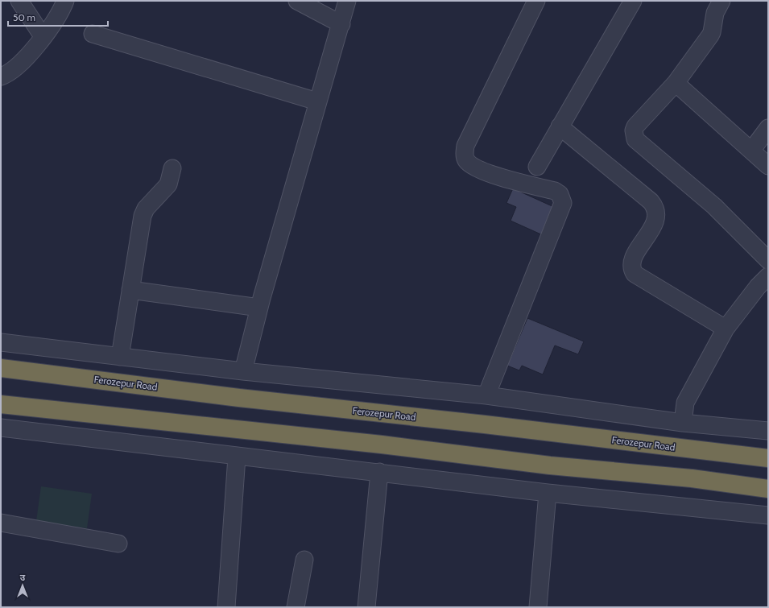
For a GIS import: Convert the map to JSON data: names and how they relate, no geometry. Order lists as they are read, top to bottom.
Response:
{
  "streets": {
    "highway": ["Ferozepur Road"]
  },
  "scale_bar": "50 m",
  "north": "top"
}
